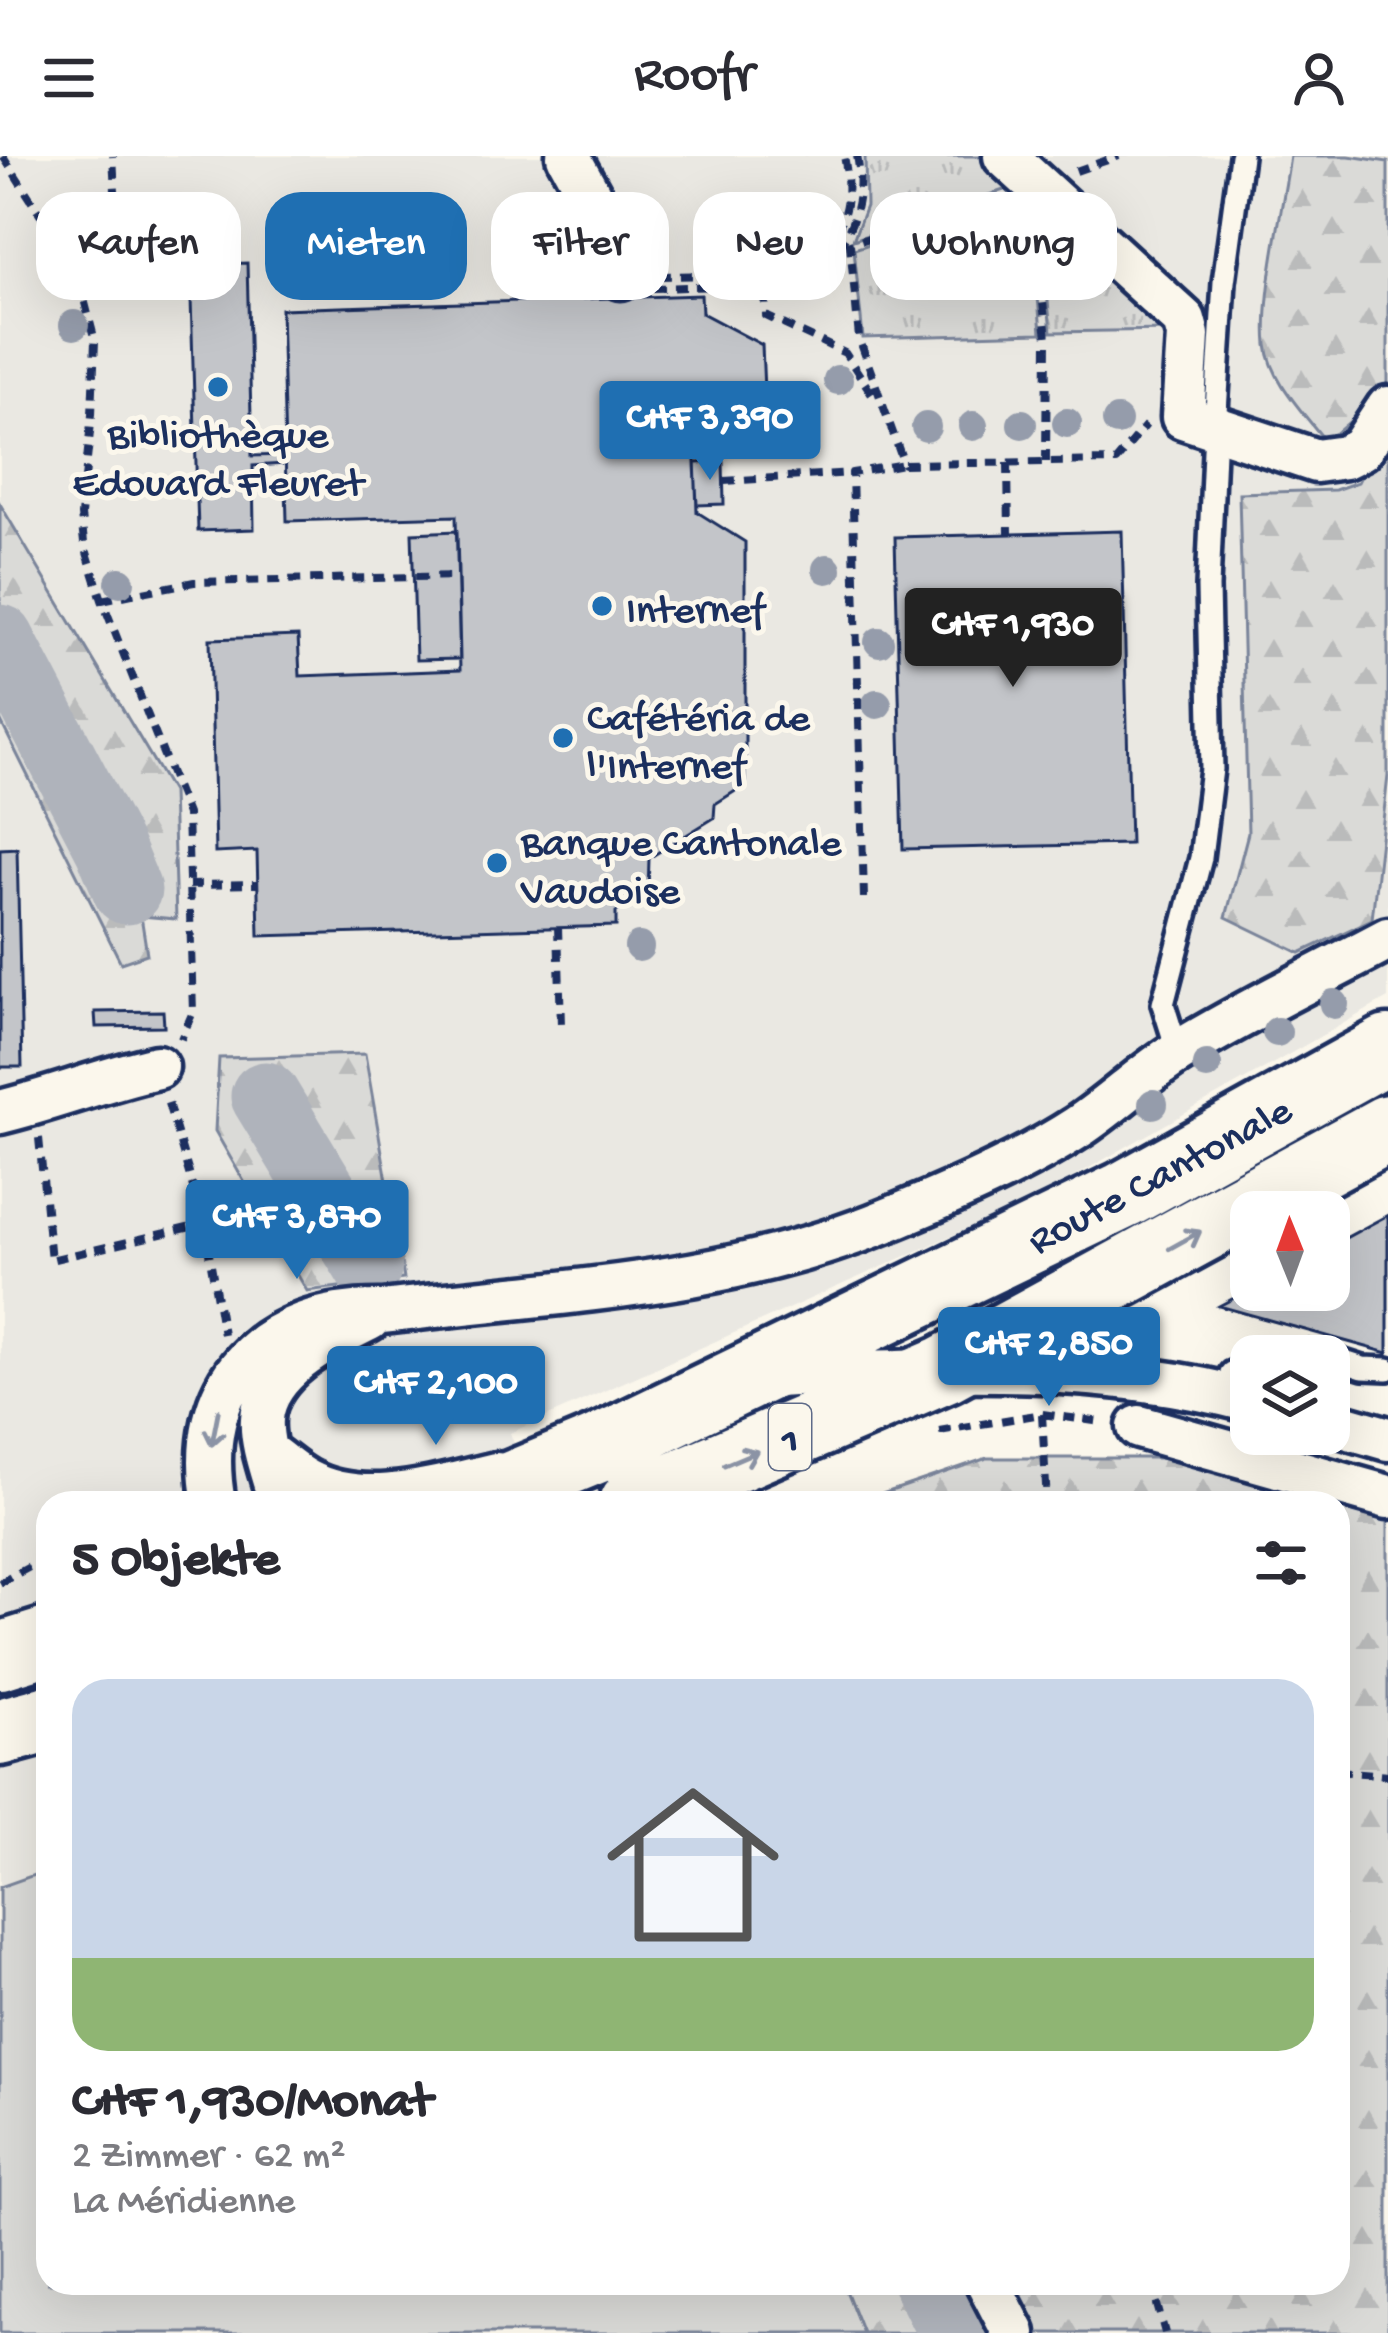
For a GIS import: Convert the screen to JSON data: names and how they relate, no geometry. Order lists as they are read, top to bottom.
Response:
{
  "streets": {
    "main road": ["Route Cantonale", "1"]
  },
  "places": [
    "Bibliothèque Edouard Fleuret",
    "Internef",
    "Cafétéria de l'Internef",
    "Banque Cantonale Vaudoise"
  ],
  "north": "top",
  "page": {
    "header": "Roofr",
    "chip": [
      "Kaufen",
      "Mieten",
      "Filter",
      "Neu",
      "Wohnung"
    ],
    "price": [
      "CHF 3,390",
      "CHF 1,930",
      "CHF 3,870",
      "CHF 2,850",
      "CHF 2,100"
    ],
    "heading": "5 Objekte",
    "list": [
      {
        "name": "CHF 1,930/Monat",
        "note": "2 Zimmer · 62 m² · La Méridienne"
      }
    ]
  }
}
